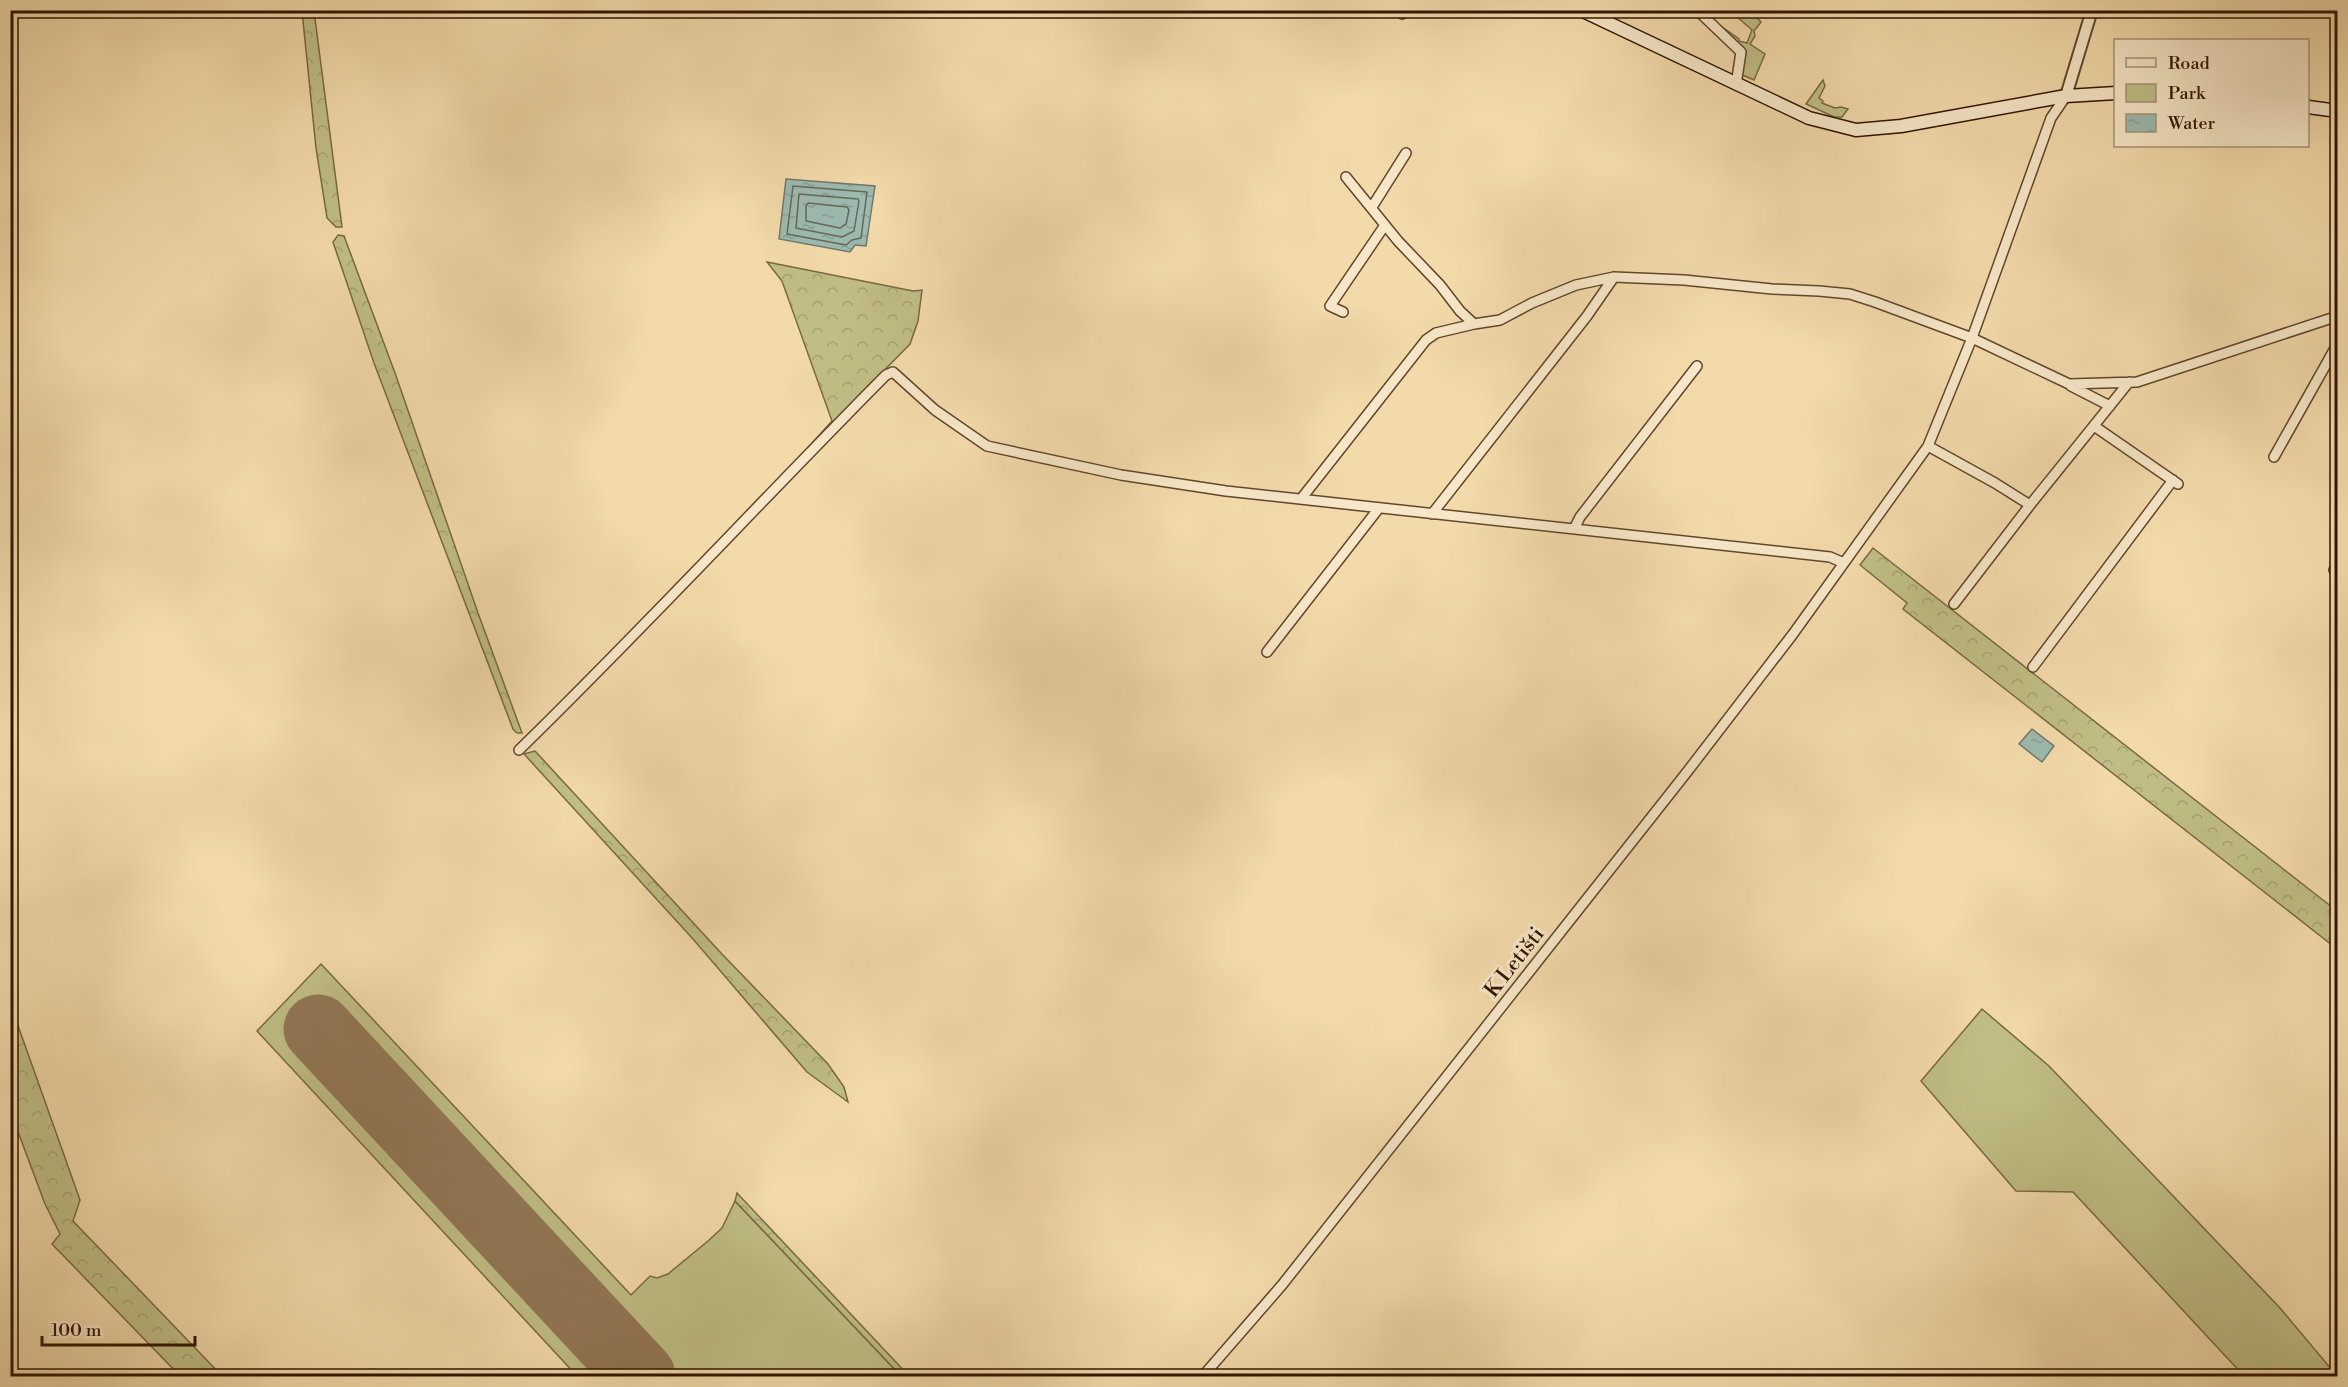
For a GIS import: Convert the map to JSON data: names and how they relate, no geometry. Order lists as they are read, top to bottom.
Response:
{
  "streets": {
    "street": ["K Letišti"]
  },
  "legend": ["Road", "Park", "Water"],
  "scale_bar": "100 m"
}
